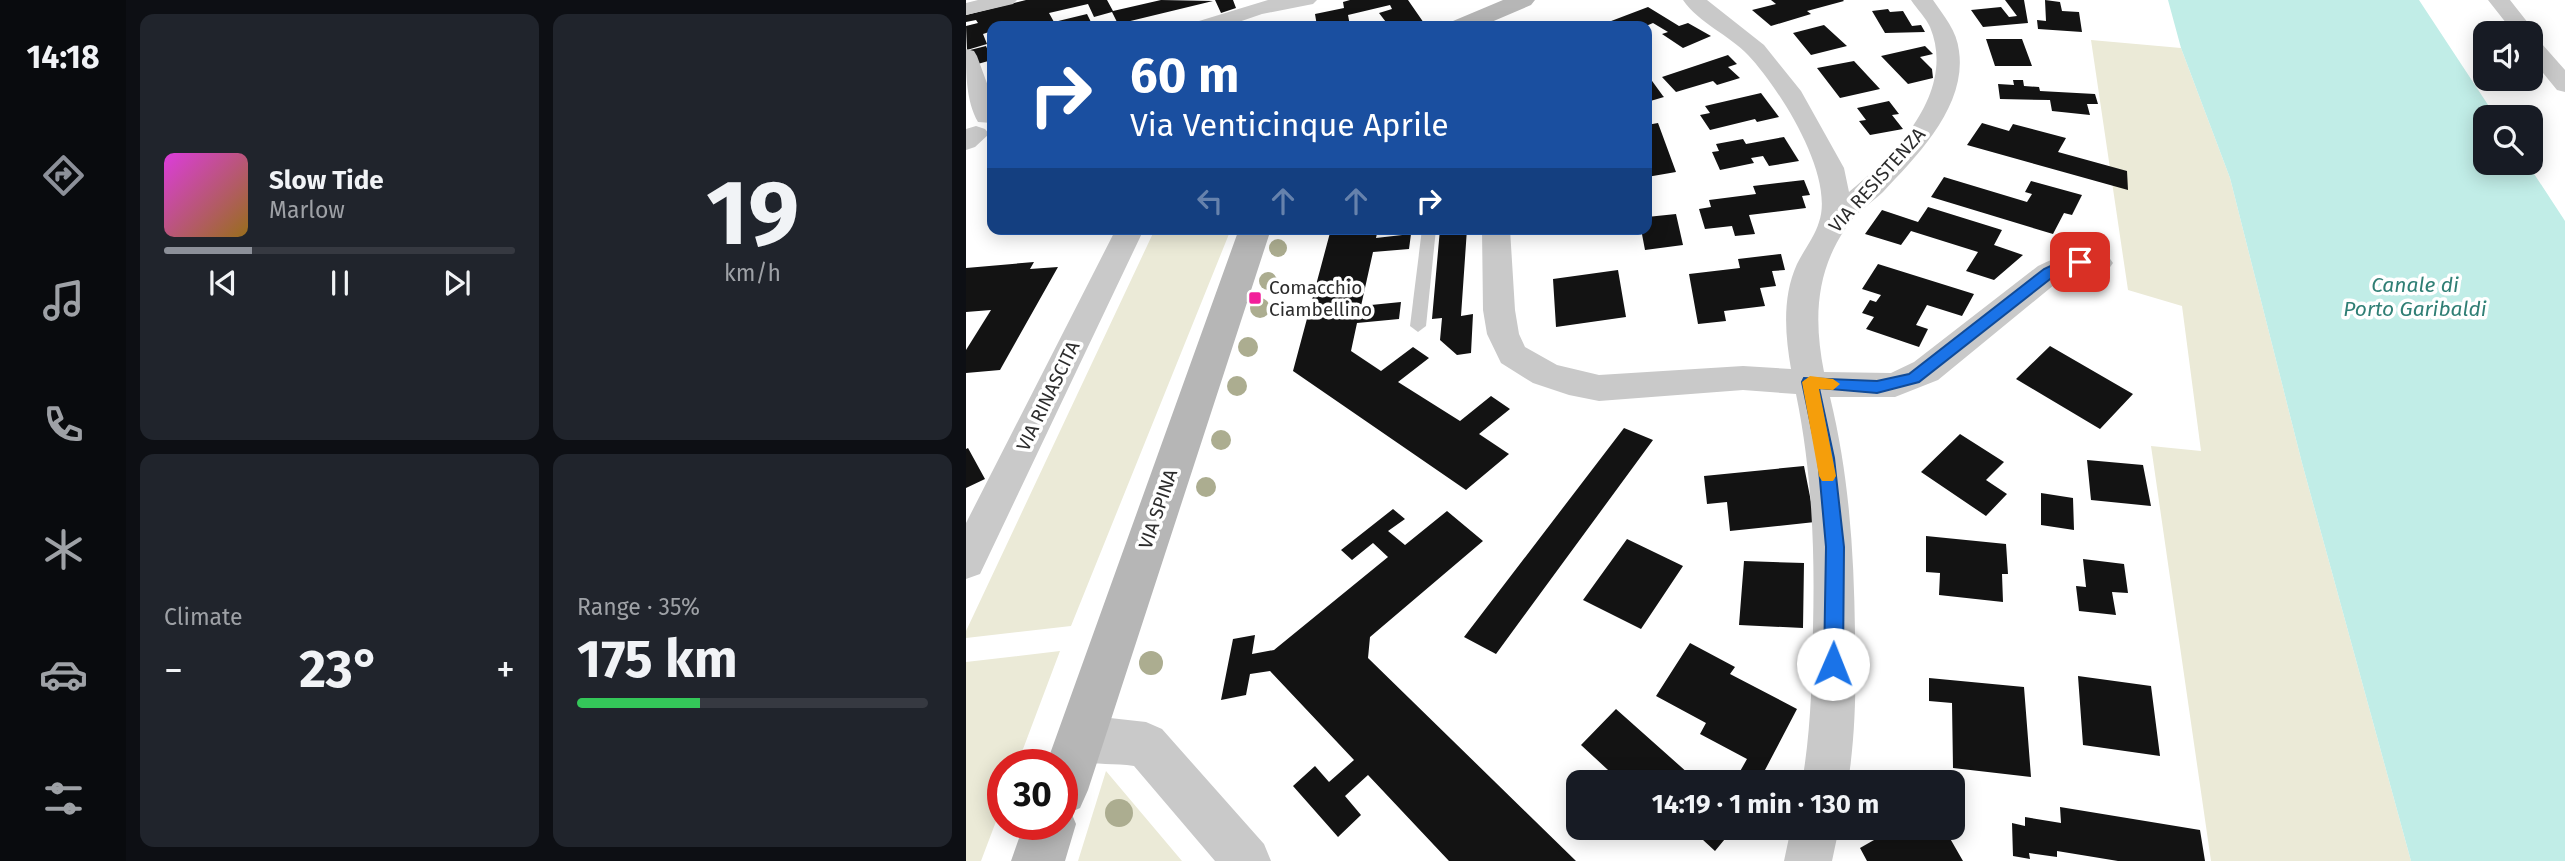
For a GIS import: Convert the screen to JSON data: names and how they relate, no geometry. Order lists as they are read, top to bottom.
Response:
{
  "streets": {
    "street": ["VIA RESISTENZA", "VIA RINASCITA", "VIA SPINA"]
  },
  "water": ["Canale di Porto Garibaldi"],
  "places": {
    "transit": ["Comacchio Ciambellino"]
  },
  "page": {
    "tabs": "14:18",
    "tile": [
      ["19", "km/h"],
      "Climate",
      ["Range · 35%", "175 km"]
    ],
    "turn": ["60 m", "Via Venticinque Aprile"],
    "song": ["Slow Tide", "Marlow"],
    "heat": ["−", "23°", "+"],
    "limit": "30",
    "trip": "14:19 · 1 min · 130 m"
  }
}
